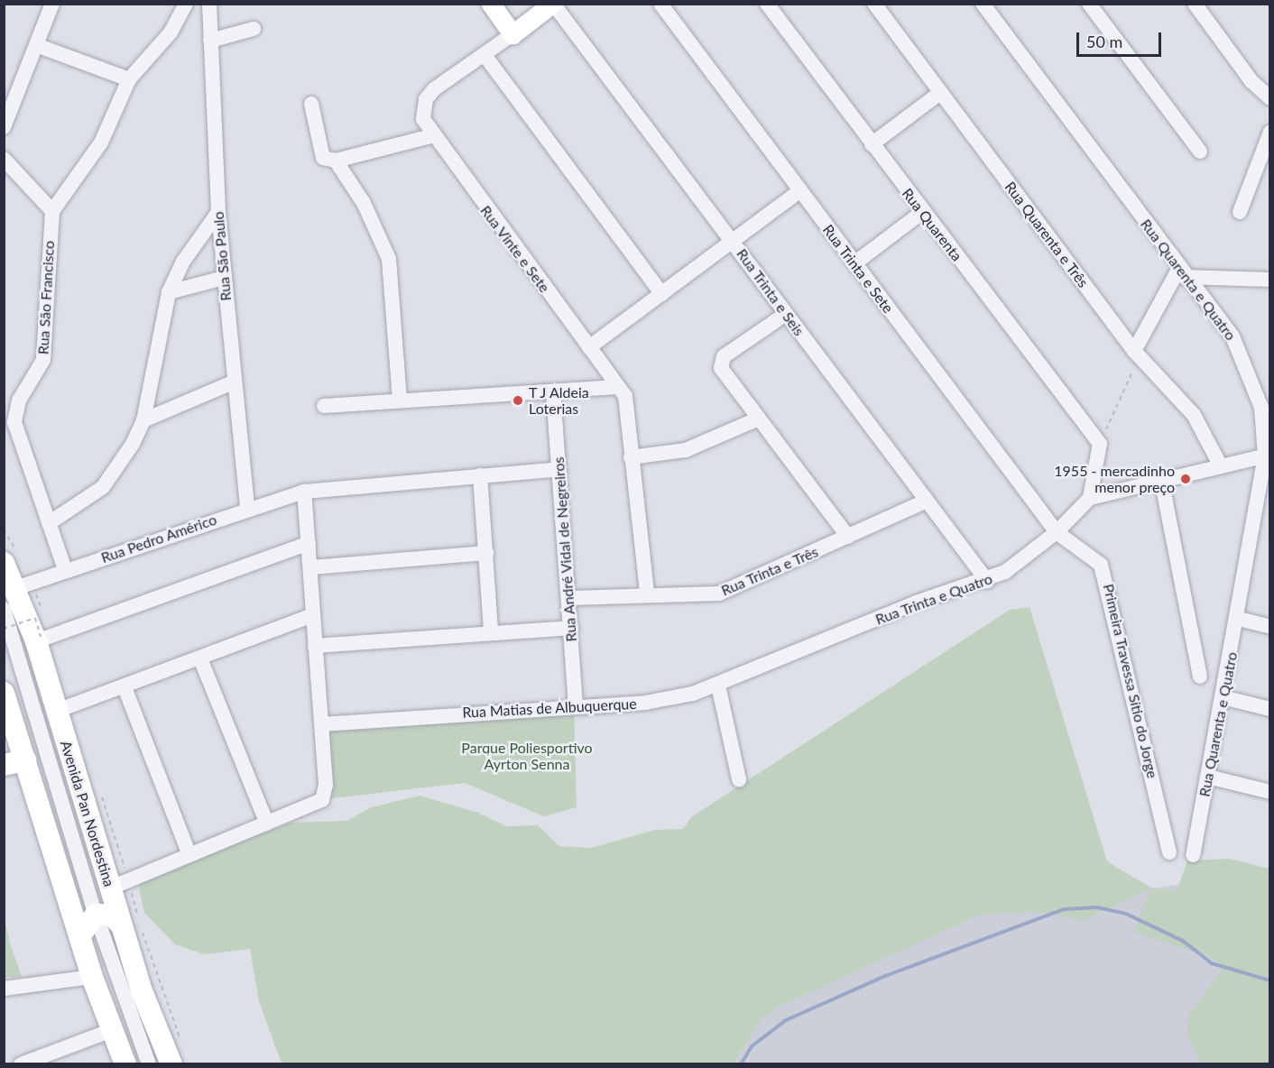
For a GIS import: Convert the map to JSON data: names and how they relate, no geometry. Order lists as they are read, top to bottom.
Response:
{
  "streets": {
    "highway": ["Avenida Pan Nordestina"],
    "street": [
      "Rua Quarenta",
      "Rua Quarenta e Três",
      "Rua Vinte e Sete",
      "Rua São Paulo",
      "Rua Trinta e Sete",
      "Rua Quarenta e Quatro",
      "Rua Trinta e Seis",
      "Rua São Francisco",
      "Rua Pedro Américo",
      "Rua André Vidal de Negreiros",
      "Rua Trinta e Três",
      "Rua Trinta e Quatro",
      "Primeira Travessa Sítio do Jorge",
      "Rua Matias de Albuquerque"
    ]
  },
  "crossings": [
    ["Rua Vinte e Sete", "Rua Trinta e Três"],
    ["Rua São Paulo", "Rua Pedro Américo"],
    ["Rua Trinta e Sete", "Rua Trinta e Quatro"],
    ["Rua Trinta e Sete", "Primeira Travessa Sítio do Jorge"],
    ["Rua Trinta e Seis", "Rua Trinta e Três"],
    ["Rua Trinta e Seis", "Rua Trinta e Quatro"],
    ["Rua São Francisco", "Rua Pedro Américo"],
    ["Rua Pedro Américo", "Rua André Vidal de Negreiros"],
    ["Rua Pedro Américo", "Avenida Pan Nordestina"],
    ["Rua André Vidal de Negreiros", "Rua Trinta e Três"],
    ["Rua André Vidal de Negreiros", "Rua Matias de Albuquerque"],
    ["Rua Trinta e Quatro", "Primeira Travessa Sítio do Jorge"],
    ["Rua Trinta e Quatro", "Rua Matias de Albuquerque"]
  ],
  "parks": ["Parque Poliesportivo Ayrton Senna"],
  "places": ["T J Aldeia Loterias", "1955 - mercadinho menor preço"],
  "scale_bar": "50 m"
}
